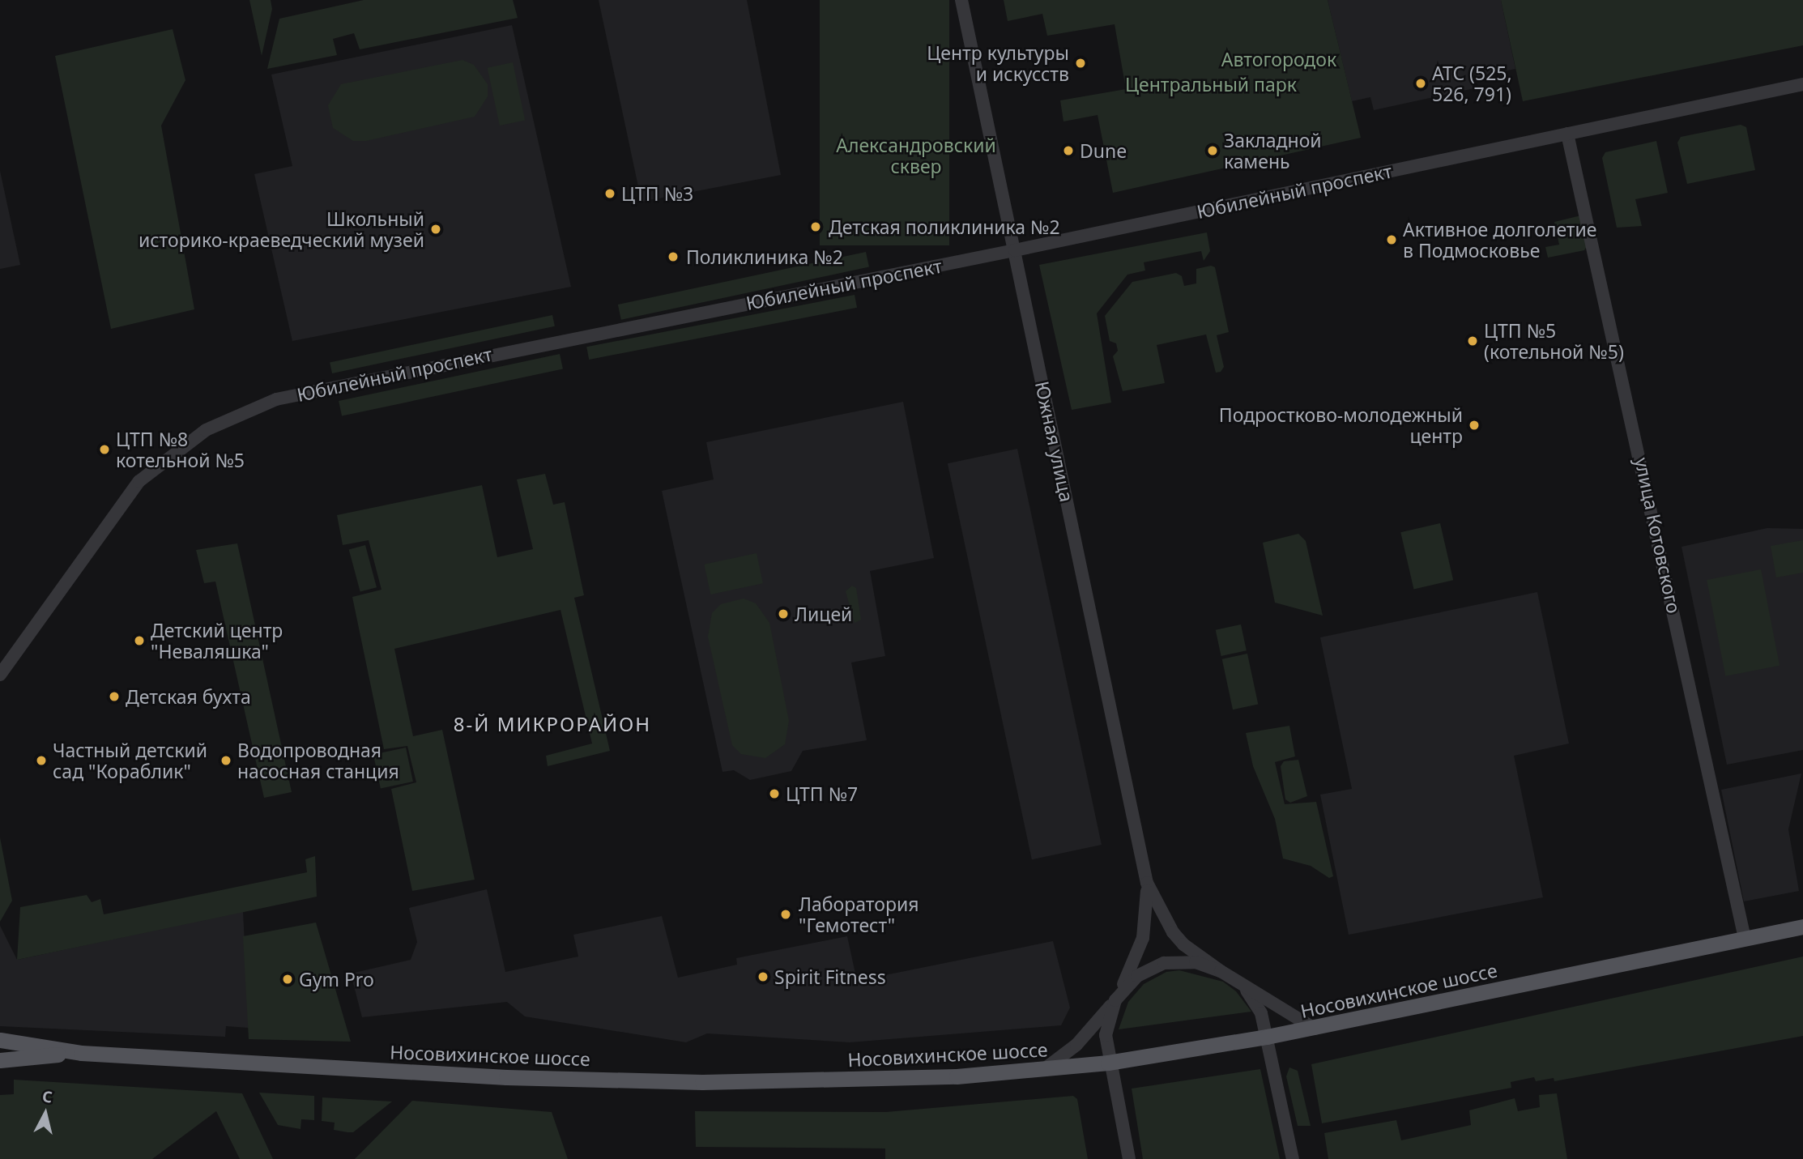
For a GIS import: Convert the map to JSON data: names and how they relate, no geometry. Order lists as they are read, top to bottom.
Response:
{
  "streets": {
    "main road": ["Носовихинское шоссе"],
    "street": ["Юбилейный проспект", "Южная улица", "улица Котовского"]
  },
  "crossings": [
    ["Юбилейный проспект", "Южная улица"],
    ["Юбилейный проспект", "улица Котовского"],
    ["улица Котовского", "Носовихинское шоссе"]
  ],
  "districts": ["8-Й МИКРОРАЙОН"],
  "parks": ["Автогородок", "Центральный парк", "Александровский сквер"],
  "places": [
    "Центр культуры и искусств",
    "АТС (525, 526, 791)",
    "Dune",
    "Закладной камень",
    "ЦТП №3",
    "Детская поликлиника №2",
    "Школьный историко-краеведческий музей",
    "Активное долголетие в Подмосковье",
    "Поликлиника №2",
    "ЦТП №5 (котельной №5)",
    "Подростково-молодежный центр",
    "ЦТП №8 котельной №5",
    "Лицей",
    "Детский центр \"Неваляшка\"",
    "Детская бухта",
    "Частный детский сад \"Кораблик\"",
    "Водопроводная насосная станция",
    "ЦТП №7",
    "Лаборатория \"Гемотест\"",
    "Spirit Fitness",
    "Gym Pro"
  ],
  "north": "top"
}
